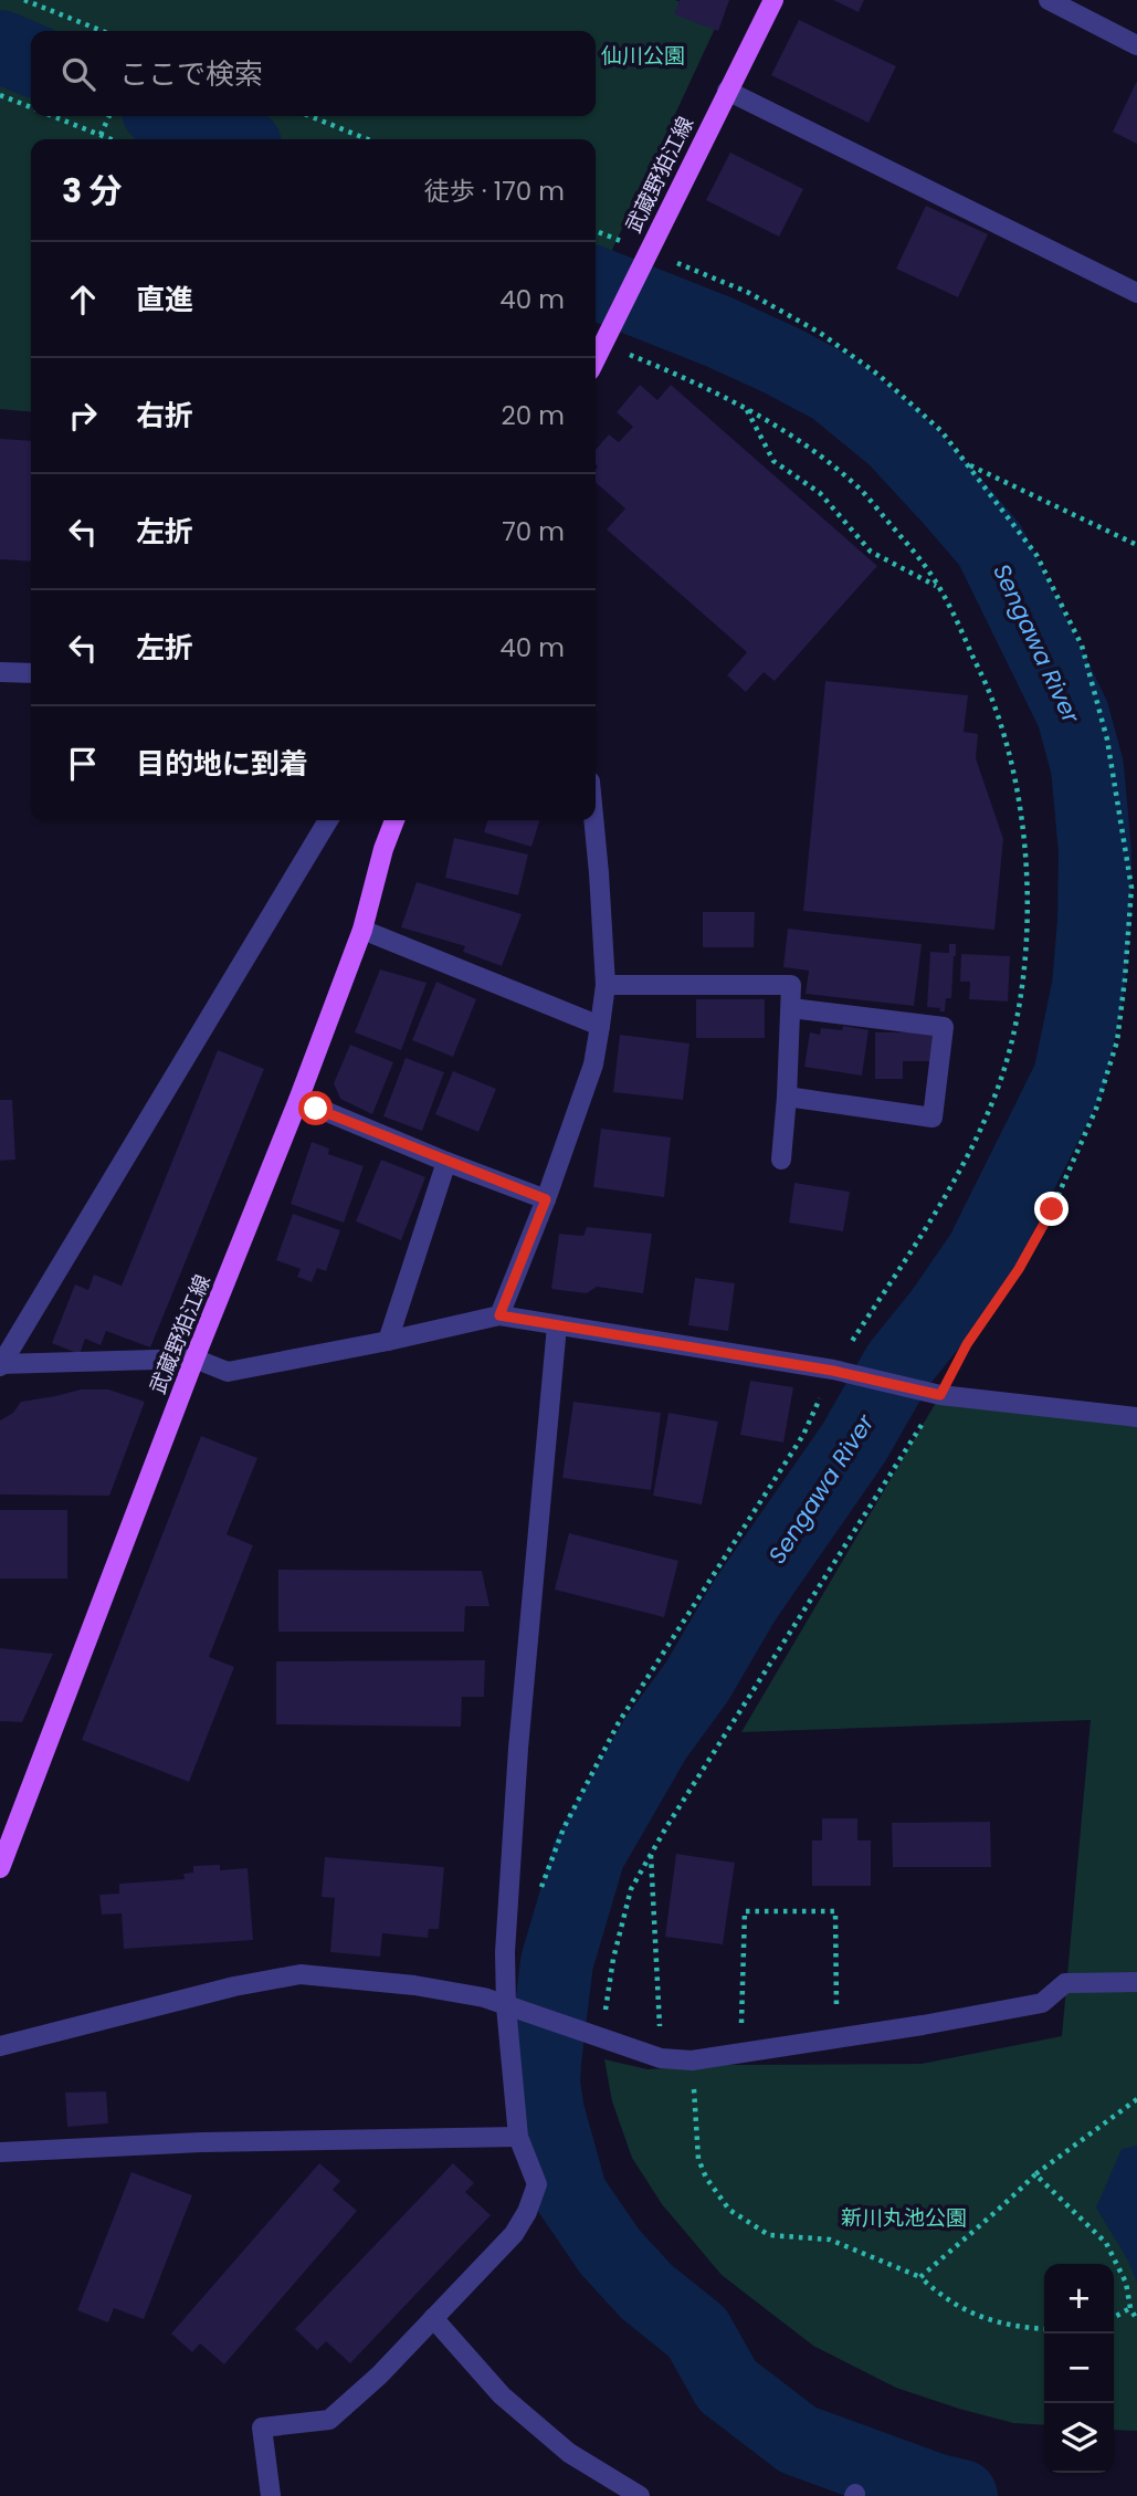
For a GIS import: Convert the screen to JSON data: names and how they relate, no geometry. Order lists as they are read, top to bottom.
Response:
{
  "streets": {
    "main road": ["武蔵野狛江線"]
  },
  "water": ["Sengawa River"],
  "parks": ["仙川公園", "新川丸池公園"],
  "page": {
    "search": "ここで検索",
    "heading": ["3 分", "徒歩 · 170 m"],
    "list": [
      ["直進", "40 m"],
      ["右折", "20 m"],
      ["左折", "70 m"],
      ["左折", "40 m"],
      "目的地に到着"
    ],
    "map_buttons": ["+", "−"]
  }
}
